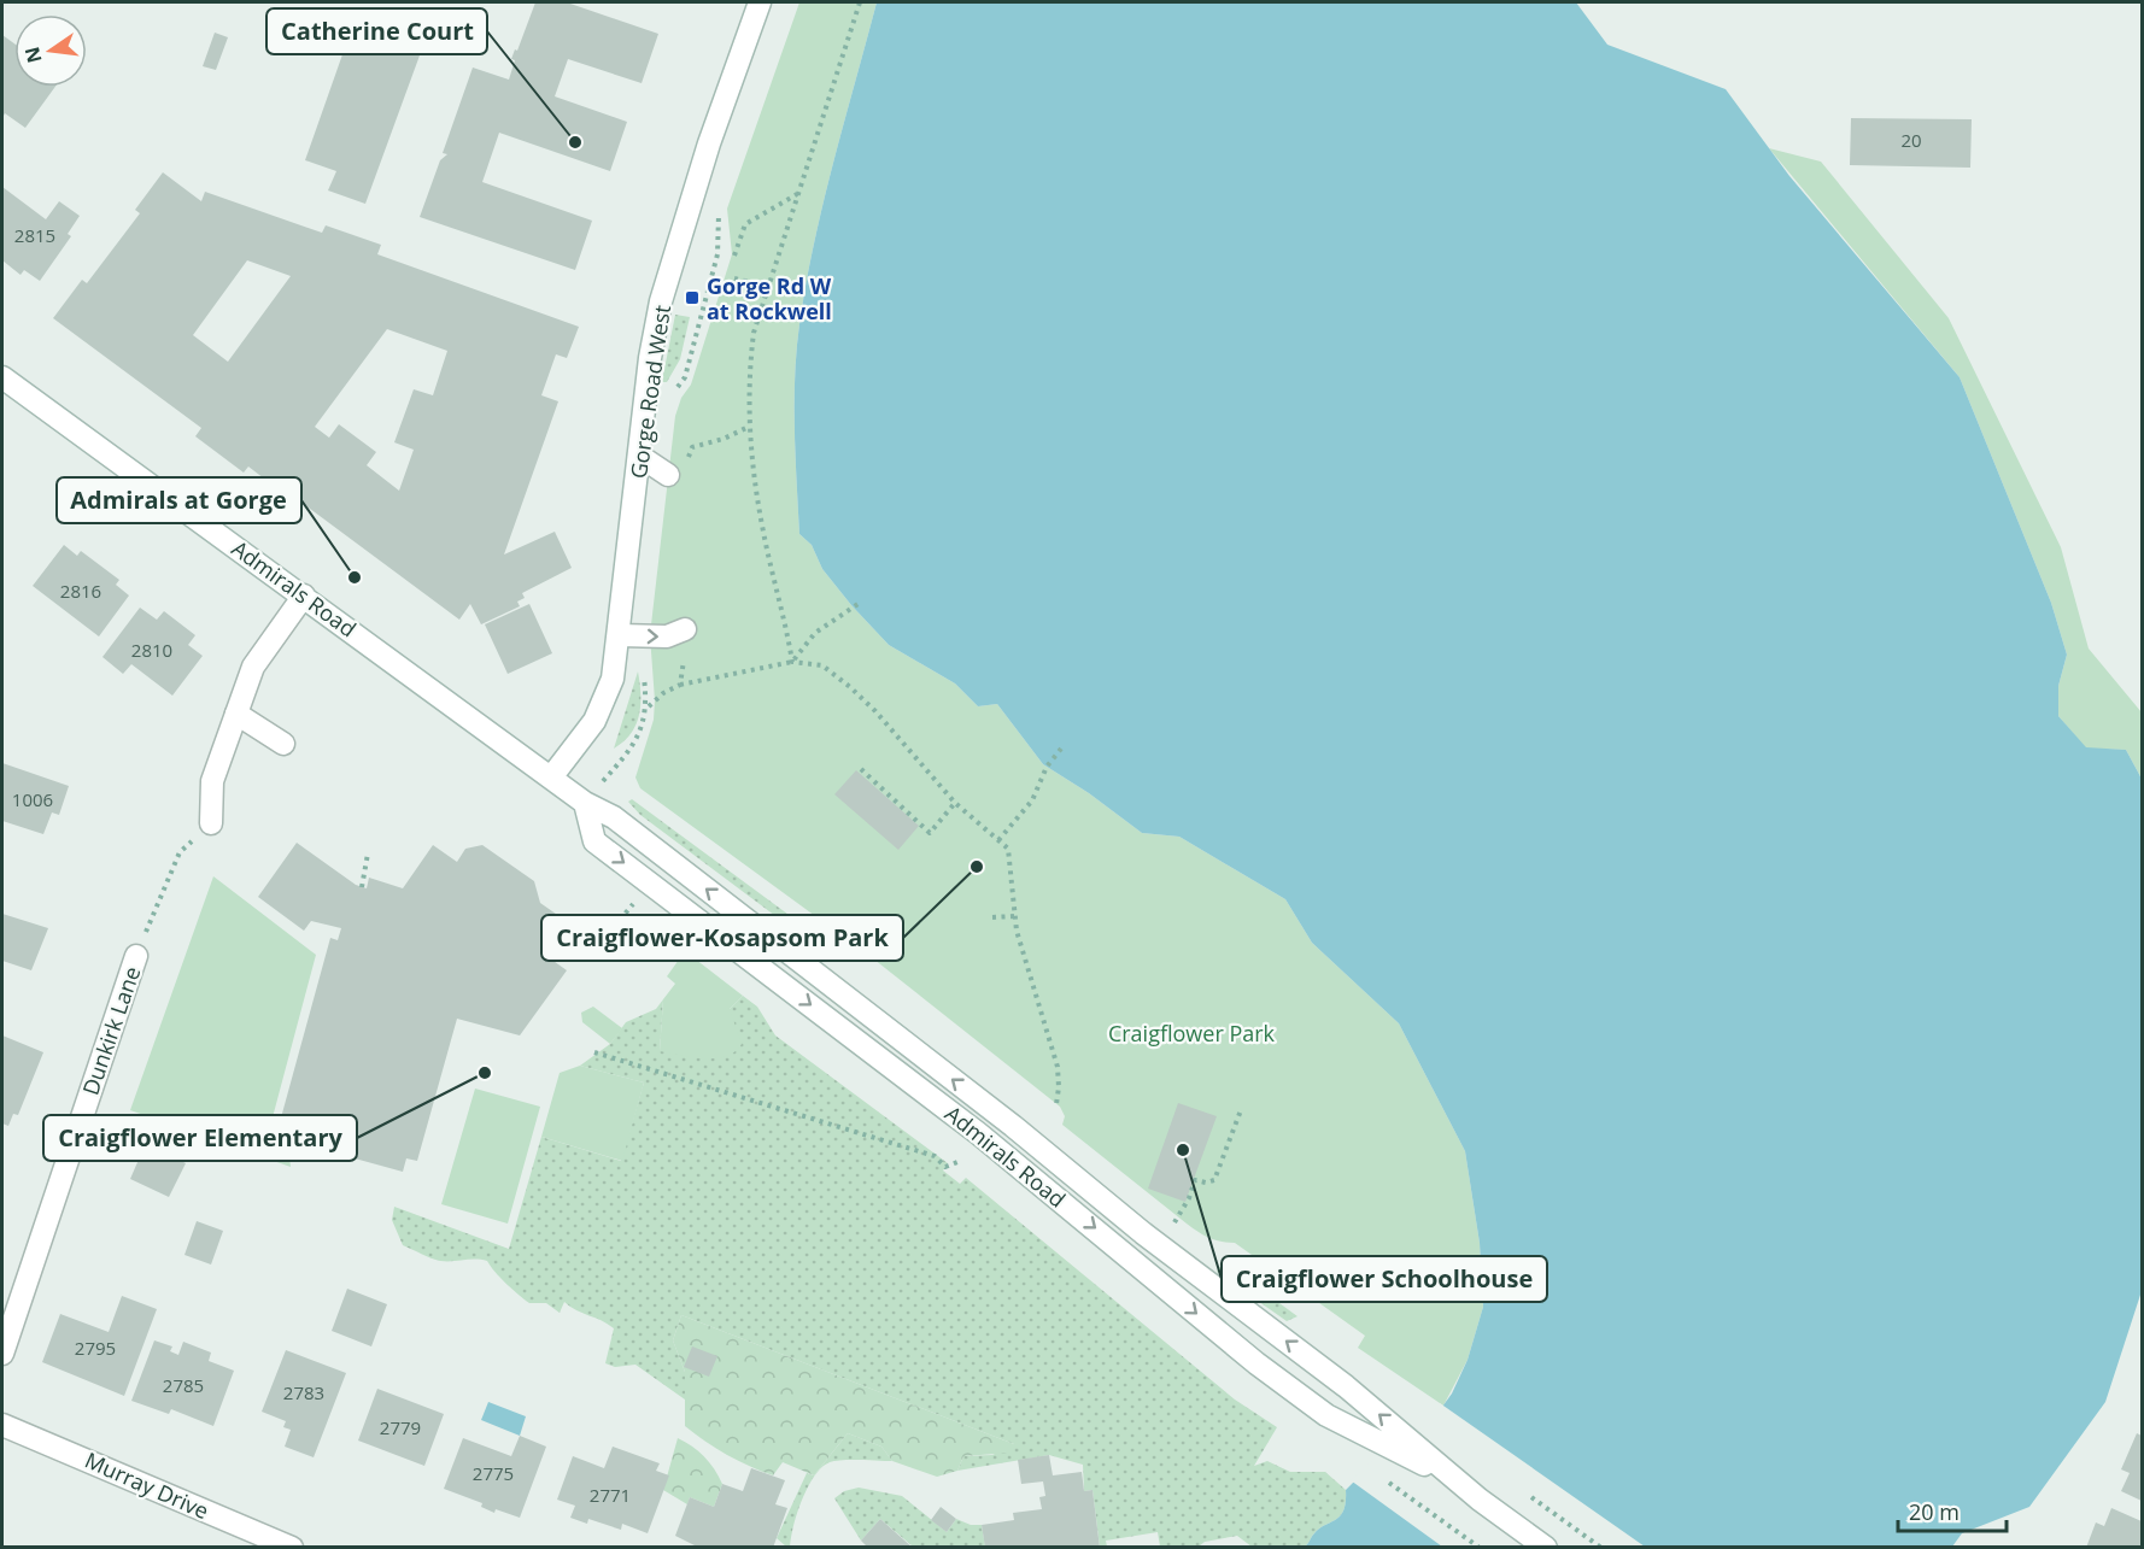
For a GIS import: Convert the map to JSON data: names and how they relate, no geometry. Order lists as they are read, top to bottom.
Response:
{
  "streets": {
    "main road": [
      "Gorge Road West",
      "Admirals Road",
      "Dunkirk Lane",
      "Murray Drive"
    ]
  },
  "crossings": [
    ["Gorge Road West", "Admirals Road"]
  ],
  "parks": ["Craigflower Park"],
  "places": {
    "other": [
      "Catherine Court",
      "Admirals at Gorge",
      "Craigflower-Kosapsom Park",
      "Craigflower Elementary",
      "Craigflower Schoolhouse"
    ],
    "transit": ["Gorge Rd W at Rockwell"]
  },
  "house_numbers": [
    "20",
    "2815",
    "2816",
    "2810",
    "1006",
    "2795",
    "2785",
    "2783",
    "2779",
    "2775",
    "2771"
  ],
  "scale_bar": "20 m",
  "north": "left"
}
